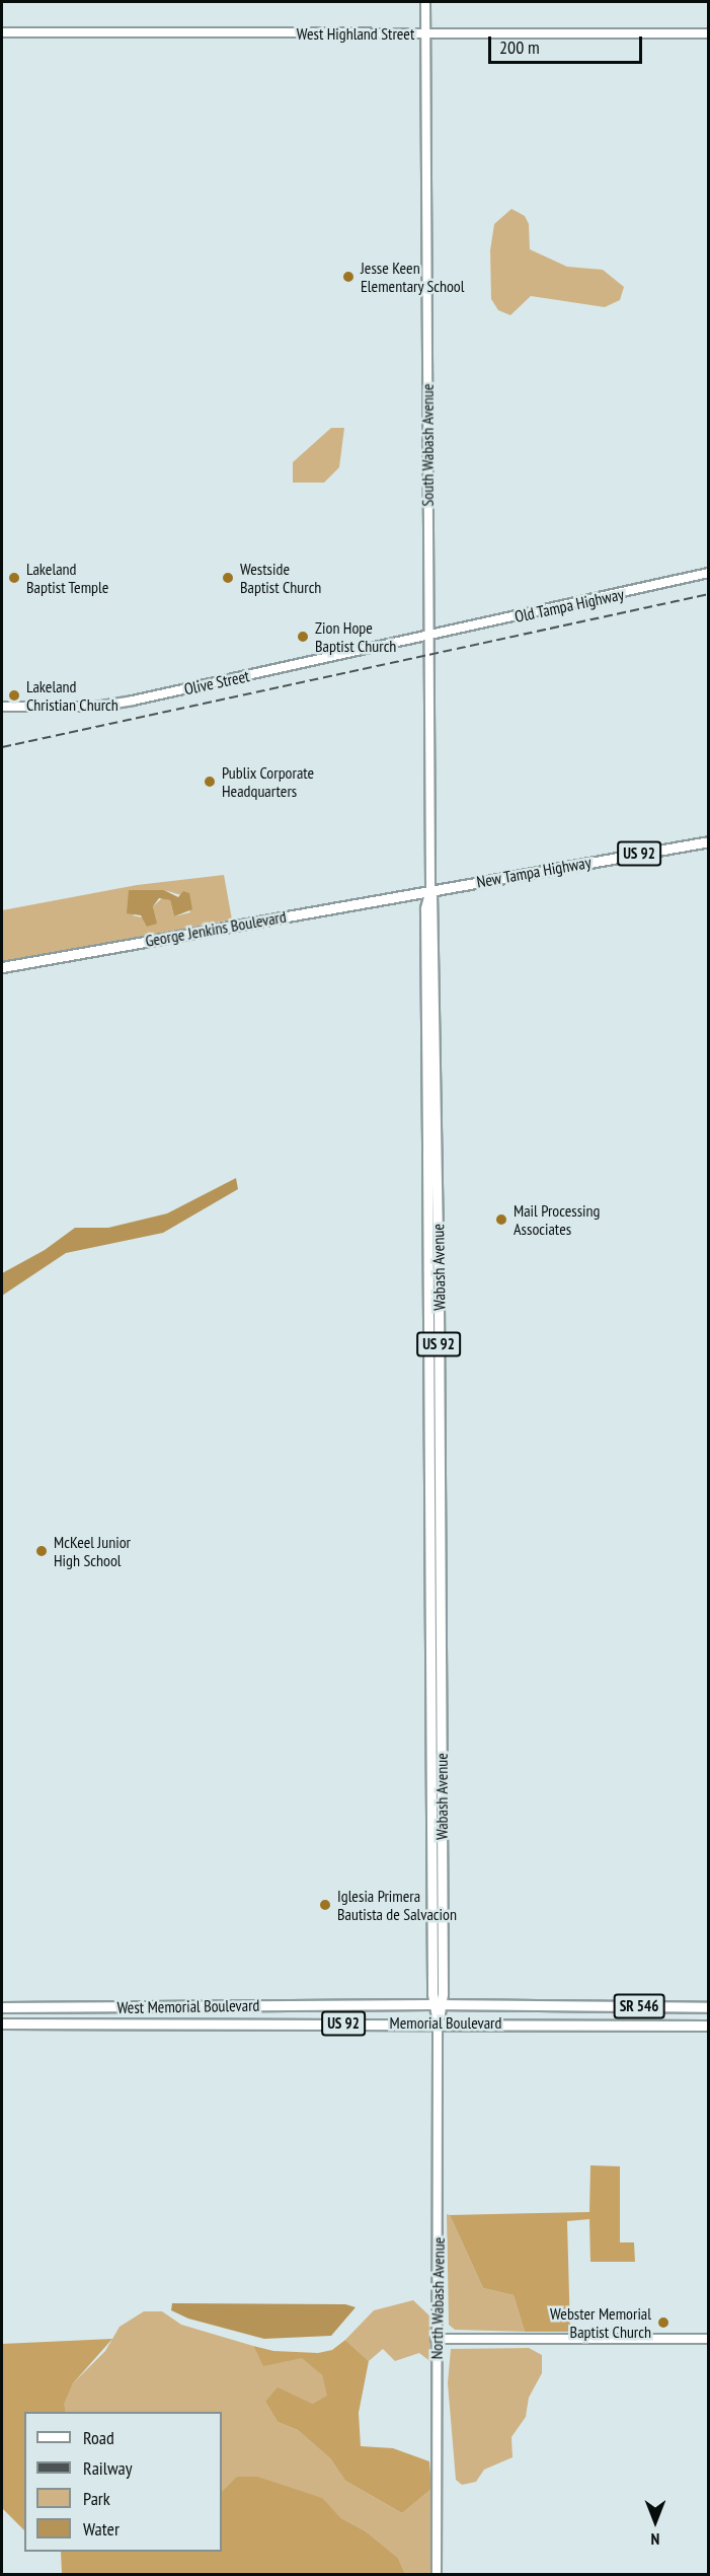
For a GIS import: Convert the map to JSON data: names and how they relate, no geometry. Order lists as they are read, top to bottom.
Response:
{
  "streets": {
    "main road": [
      "US 92",
      "New Tampa Highway",
      "George Jenkins Boulevard",
      "Wabash Avenue",
      "West Memorial Boulevard",
      "SR 546",
      "Memorial Boulevard"
    ],
    "street": [
      "West Highland Street",
      "South Wabash Avenue",
      "Old Tampa Highway",
      "Olive Street",
      "North Wabash Avenue"
    ]
  },
  "crossings": [
    ["West Highland Street", "South Wabash Avenue"],
    ["South Wabash Avenue", "Old Tampa Highway"],
    ["South Wabash Avenue", "Olive Street"],
    ["South Wabash Avenue", "New Tampa Highway"],
    ["South Wabash Avenue", "George Jenkins Boulevard"],
    ["South Wabash Avenue", "Wabash Avenue"],
    ["Old Tampa Highway", "Olive Street"],
    ["New Tampa Highway", "George Jenkins Boulevard"],
    ["New Tampa Highway", "Wabash Avenue"],
    ["George Jenkins Boulevard", "Wabash Avenue"],
    ["Wabash Avenue", "Memorial Boulevard"],
    ["Wabash Avenue", "North Wabash Avenue"],
    ["West Memorial Boulevard", "Memorial Boulevard"],
    ["Memorial Boulevard", "North Wabash Avenue"]
  ],
  "places": [
    "Jesse Keen Elementary School",
    "Lakeland Baptist Temple",
    "Westside Baptist Church",
    "Zion Hope Baptist Church",
    "Lakeland Christian Church",
    "Publix Corporate Headquarters",
    "Mail Processing Associates",
    "McKeel Junior High School",
    "Iglesia Primera Bautista de Salvacion",
    "Webster Memorial Baptist Church"
  ],
  "legend": [
    "Road",
    "Railway",
    "Park",
    "Water"
  ],
  "scale_bar": "200 m",
  "north": "bottom"
}
